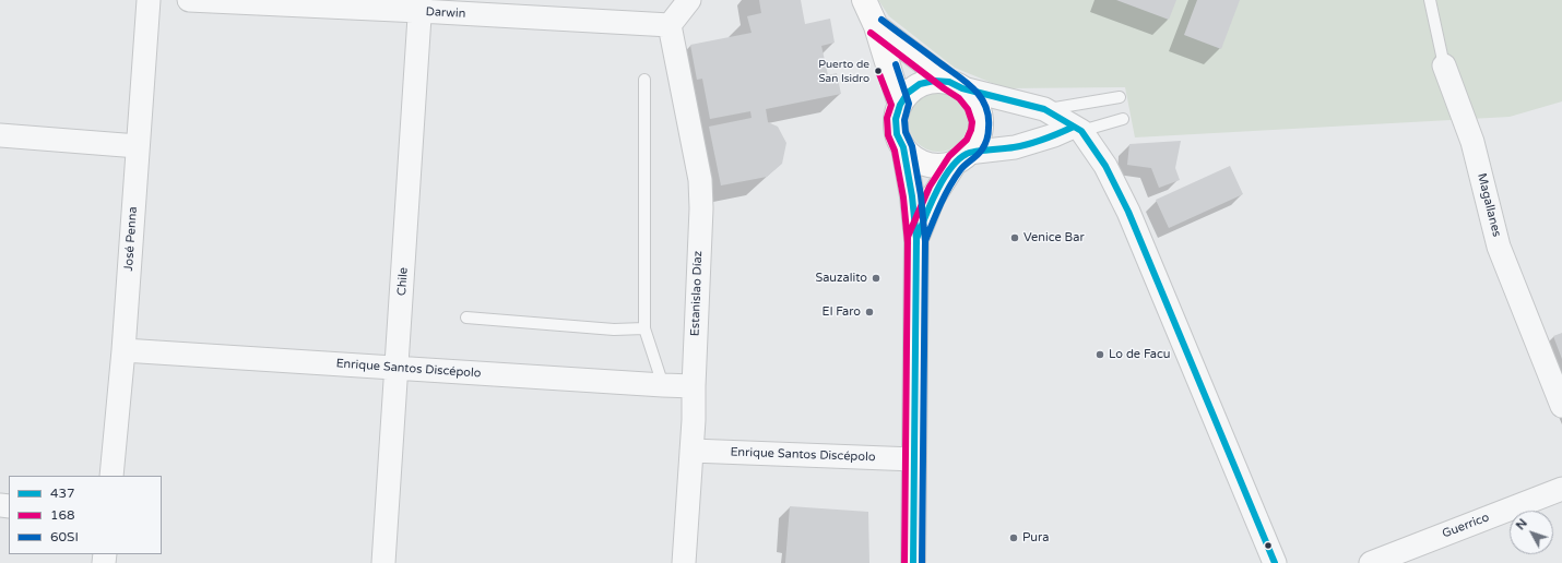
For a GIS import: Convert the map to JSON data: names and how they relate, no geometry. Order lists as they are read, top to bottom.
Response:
{
  "streets": {
    "street": [
      "Darwin",
      "Magallanes",
      "José Penna",
      "Chile",
      "Estanislao Díaz",
      "Enrique Santos Discépolo",
      "Guerrico"
    ]
  },
  "crossings": [
    ["Darwin", "Chile"],
    ["Darwin", "Estanislao Díaz"],
    ["José Penna", "Enrique Santos Discépolo"],
    ["Chile", "Enrique Santos Discépolo"],
    ["Estanislao Díaz", "Enrique Santos Discépolo"]
  ],
  "places": [
    "Puerto de San Isidro",
    "Venice Bar",
    "Sauzalito",
    "El Faro",
    "Lo de Facu",
    "Pura"
  ],
  "lines": ["transit line 60SI", "transit line 168", "transit line 437"],
  "legend": ["437", "168", "60SI"],
  "north": "top left"
}
